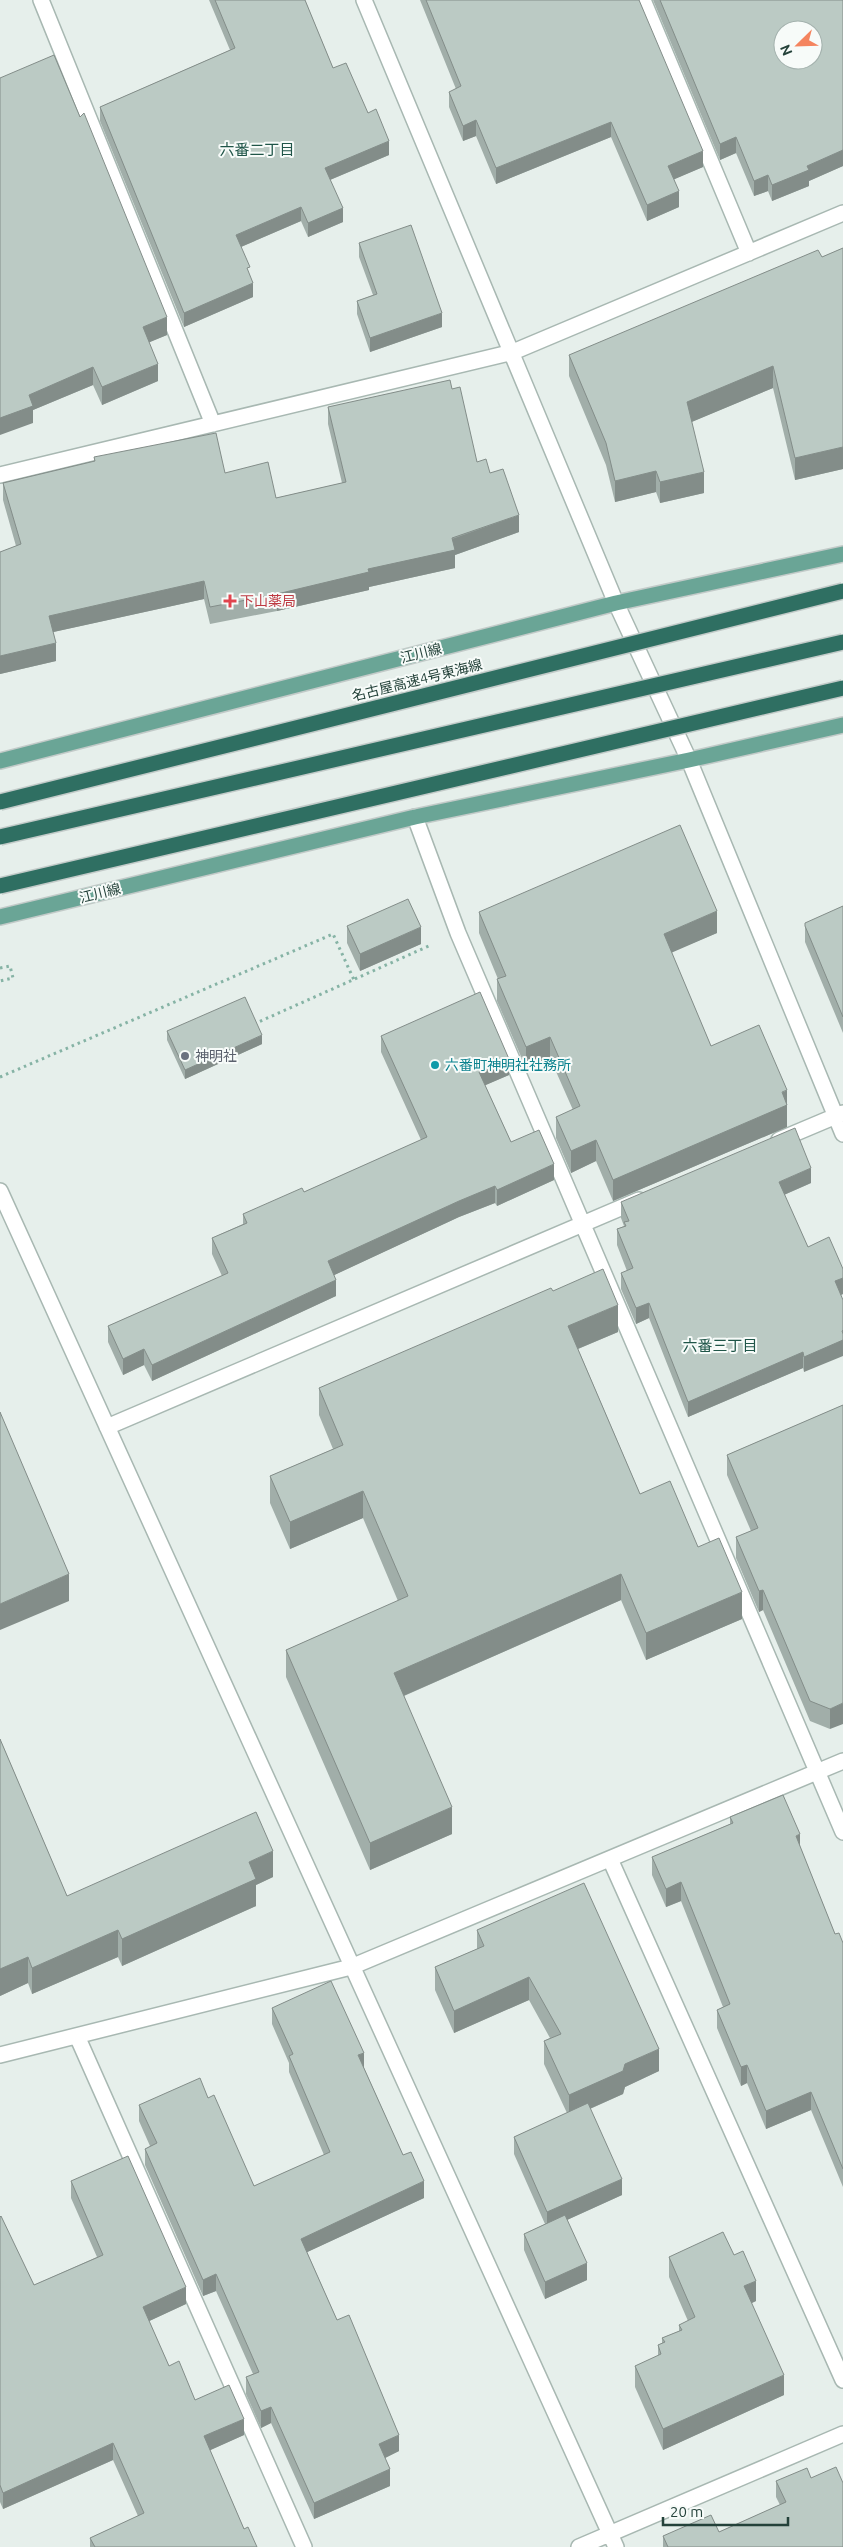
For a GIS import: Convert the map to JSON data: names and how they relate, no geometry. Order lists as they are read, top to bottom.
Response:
{
  "streets": {
    "highway": ["名古屋高速4号東海線"],
    "main road": ["江川線"]
  },
  "districts": ["六番二丁目", "六番三丁目"],
  "places": {
    "health": ["下山薬局"],
    "other": ["神明社", "六番町神明社社務所"]
  },
  "scale_bar": "20 m",
  "north": "bottom left"
}
